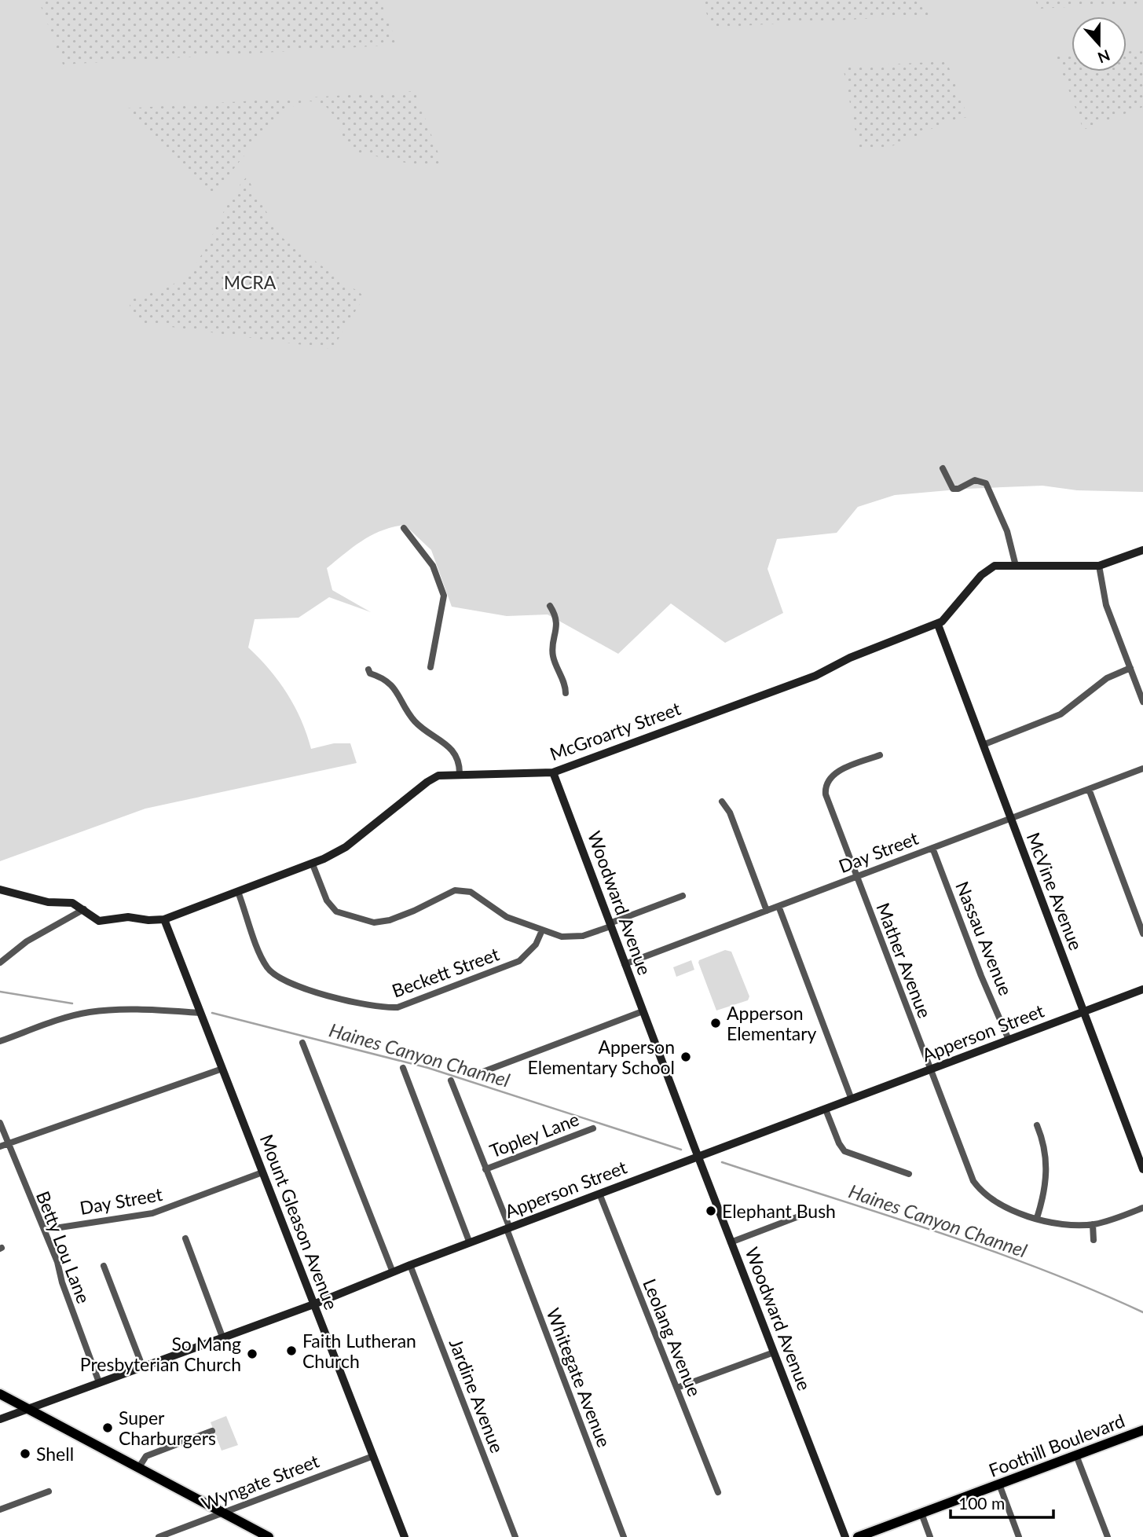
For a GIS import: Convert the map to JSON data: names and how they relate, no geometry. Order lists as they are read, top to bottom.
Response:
{
  "streets": {
    "main road": ["Foothill Boulevard"],
    "street": [
      "McGroarty Street",
      "Day Street",
      "McVine Avenue",
      "Woodward Avenue",
      "Nassau Avenue",
      "Mather Avenue",
      "Beckett Street",
      "Apperson Street",
      "Topley Lane",
      "Mount Gleason Avenue",
      "Betty Lou Lane",
      "Leolang Avenue",
      "Whitegate Avenue",
      "Jardine Avenue",
      "Wyngate Street"
    ]
  },
  "crossings": [
    ["McGroarty Street", "McVine Avenue"],
    ["McGroarty Street", "Woodward Avenue"],
    ["McGroarty Street", "Beckett Street"],
    ["McGroarty Street", "Mount Gleason Avenue"],
    ["Day Street", "McVine Avenue"],
    ["Day Street", "Woodward Avenue"],
    ["Day Street", "Nassau Avenue"],
    ["Day Street", "Mather Avenue"],
    ["Day Street", "Mount Gleason Avenue"],
    ["Day Street", "Betty Lou Lane"],
    ["McVine Avenue", "Apperson Street"],
    ["Woodward Avenue", "Apperson Street"],
    ["Nassau Avenue", "Apperson Street"],
    ["Mather Avenue", "Apperson Street"],
    ["Apperson Street", "Mount Gleason Avenue"],
    ["Apperson Street", "Betty Lou Lane"],
    ["Apperson Street", "Leolang Avenue"],
    ["Apperson Street", "Whitegate Avenue"],
    ["Apperson Street", "Jardine Avenue"],
    ["Topley Lane", "Whitegate Avenue"],
    ["Mount Gleason Avenue", "Wyngate Street"]
  ],
  "water": ["Haines Canyon Channel"],
  "parks": ["MCRA"],
  "places": [
    "Apperson Elementary",
    "Apperson Elementary School",
    "Elephant Bush",
    "Faith Lutheran Church",
    "So Mang Presbyterian Church",
    "Super Charburgers",
    "Shell"
  ],
  "scale_bar": "100 m",
  "north": "bottom"
}
